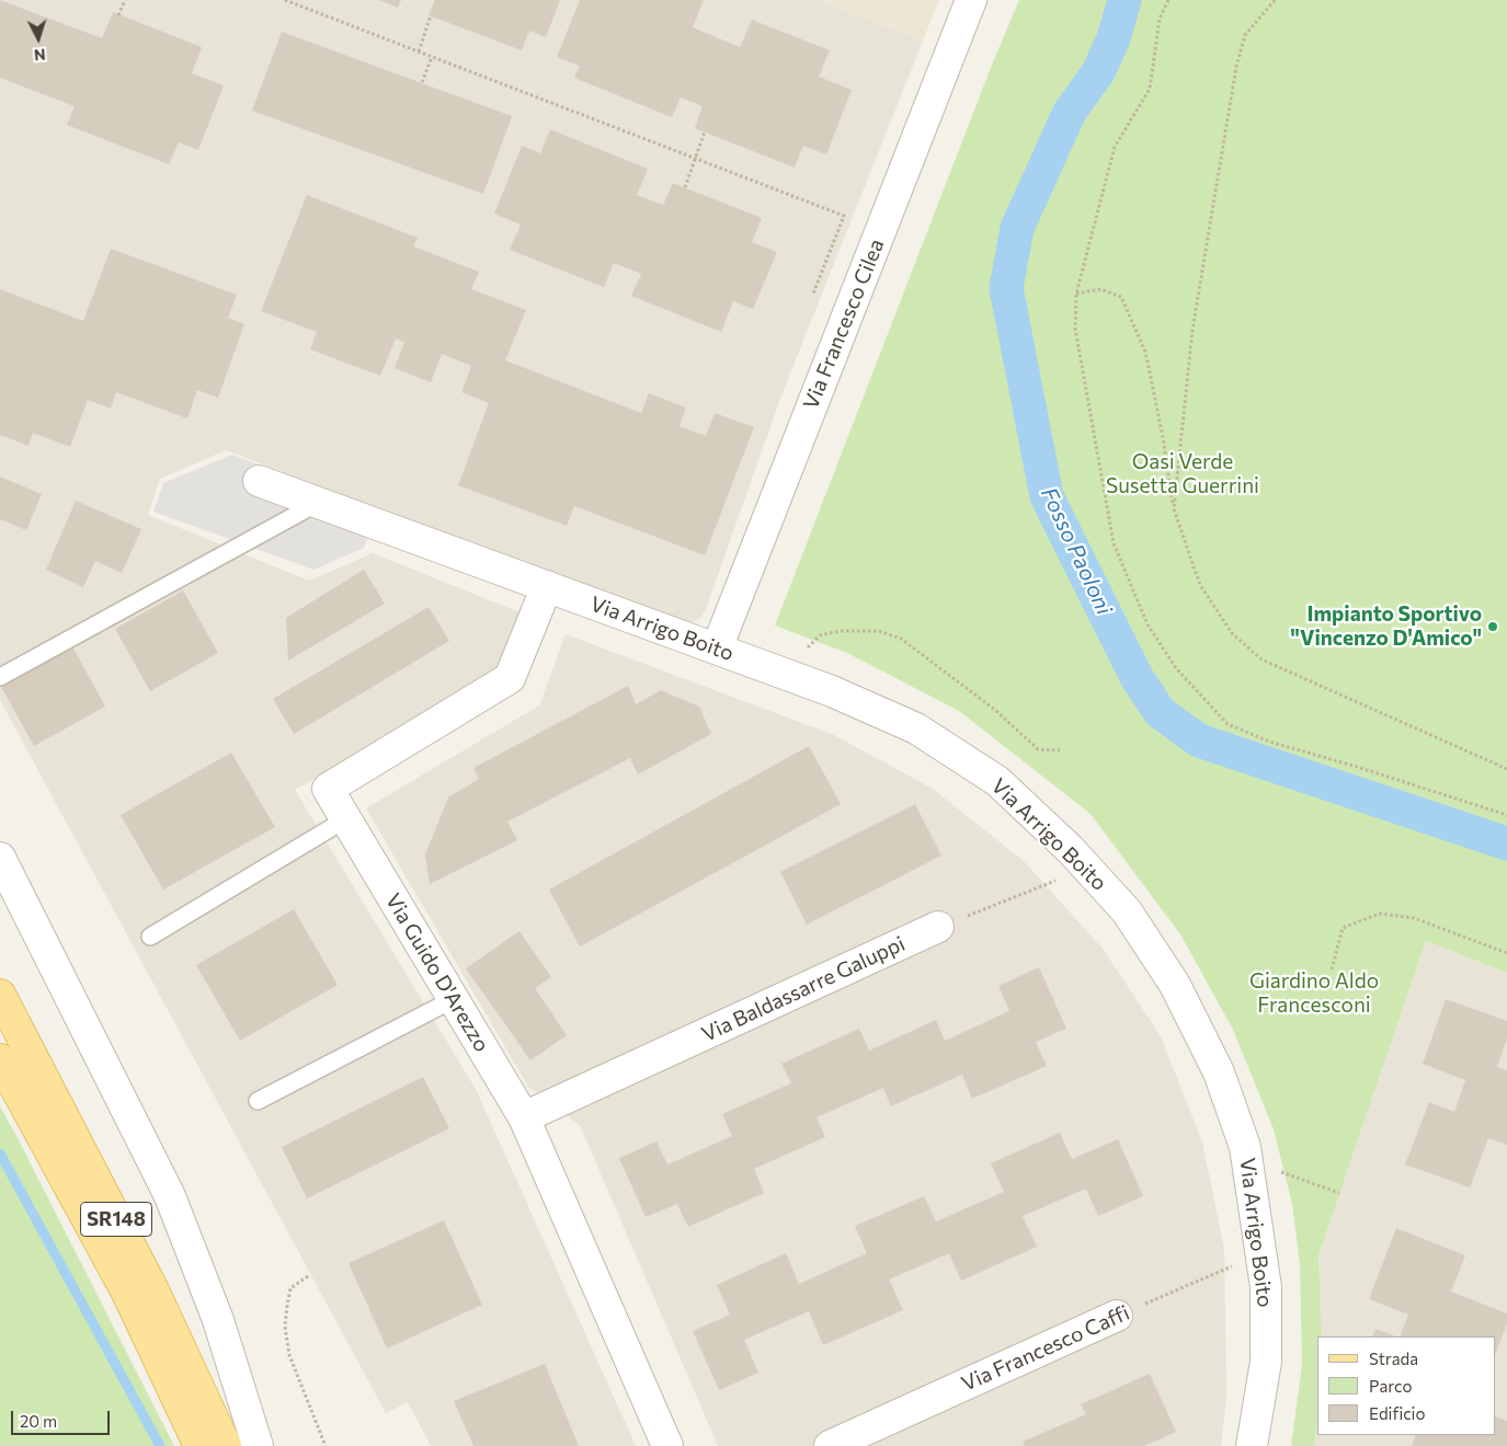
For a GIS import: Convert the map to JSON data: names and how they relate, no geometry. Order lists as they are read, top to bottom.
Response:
{
  "streets": {
    "main road": ["SR148"],
    "street": [
      "Via Francesco Cilea",
      "Via Arrigo Boito",
      "Via Guido D'Arezzo",
      "Via Baldassarre Galuppi",
      "Via Francesco Caffi"
    ]
  },
  "crossings": [
    ["Via Francesco Cilea", "Via Arrigo Boito"],
    ["Via Arrigo Boito", "Via Guido D'Arezzo"],
    ["Via Arrigo Boito", "Via Francesco Caffi"],
    ["Via Guido D'Arezzo", "Via Baldassarre Galuppi"]
  ],
  "water": ["Fosso Paoloni"],
  "parks": ["Oasi Verde Susetta Guerrini", "Giardino Aldo Francesconi"],
  "places": ["Impianto Sportivo \"Vincenzo D'Amico\""],
  "legend": ["Strada", "Parco", "Edificio"],
  "scale_bar": "20 m",
  "north": "bottom"
}
